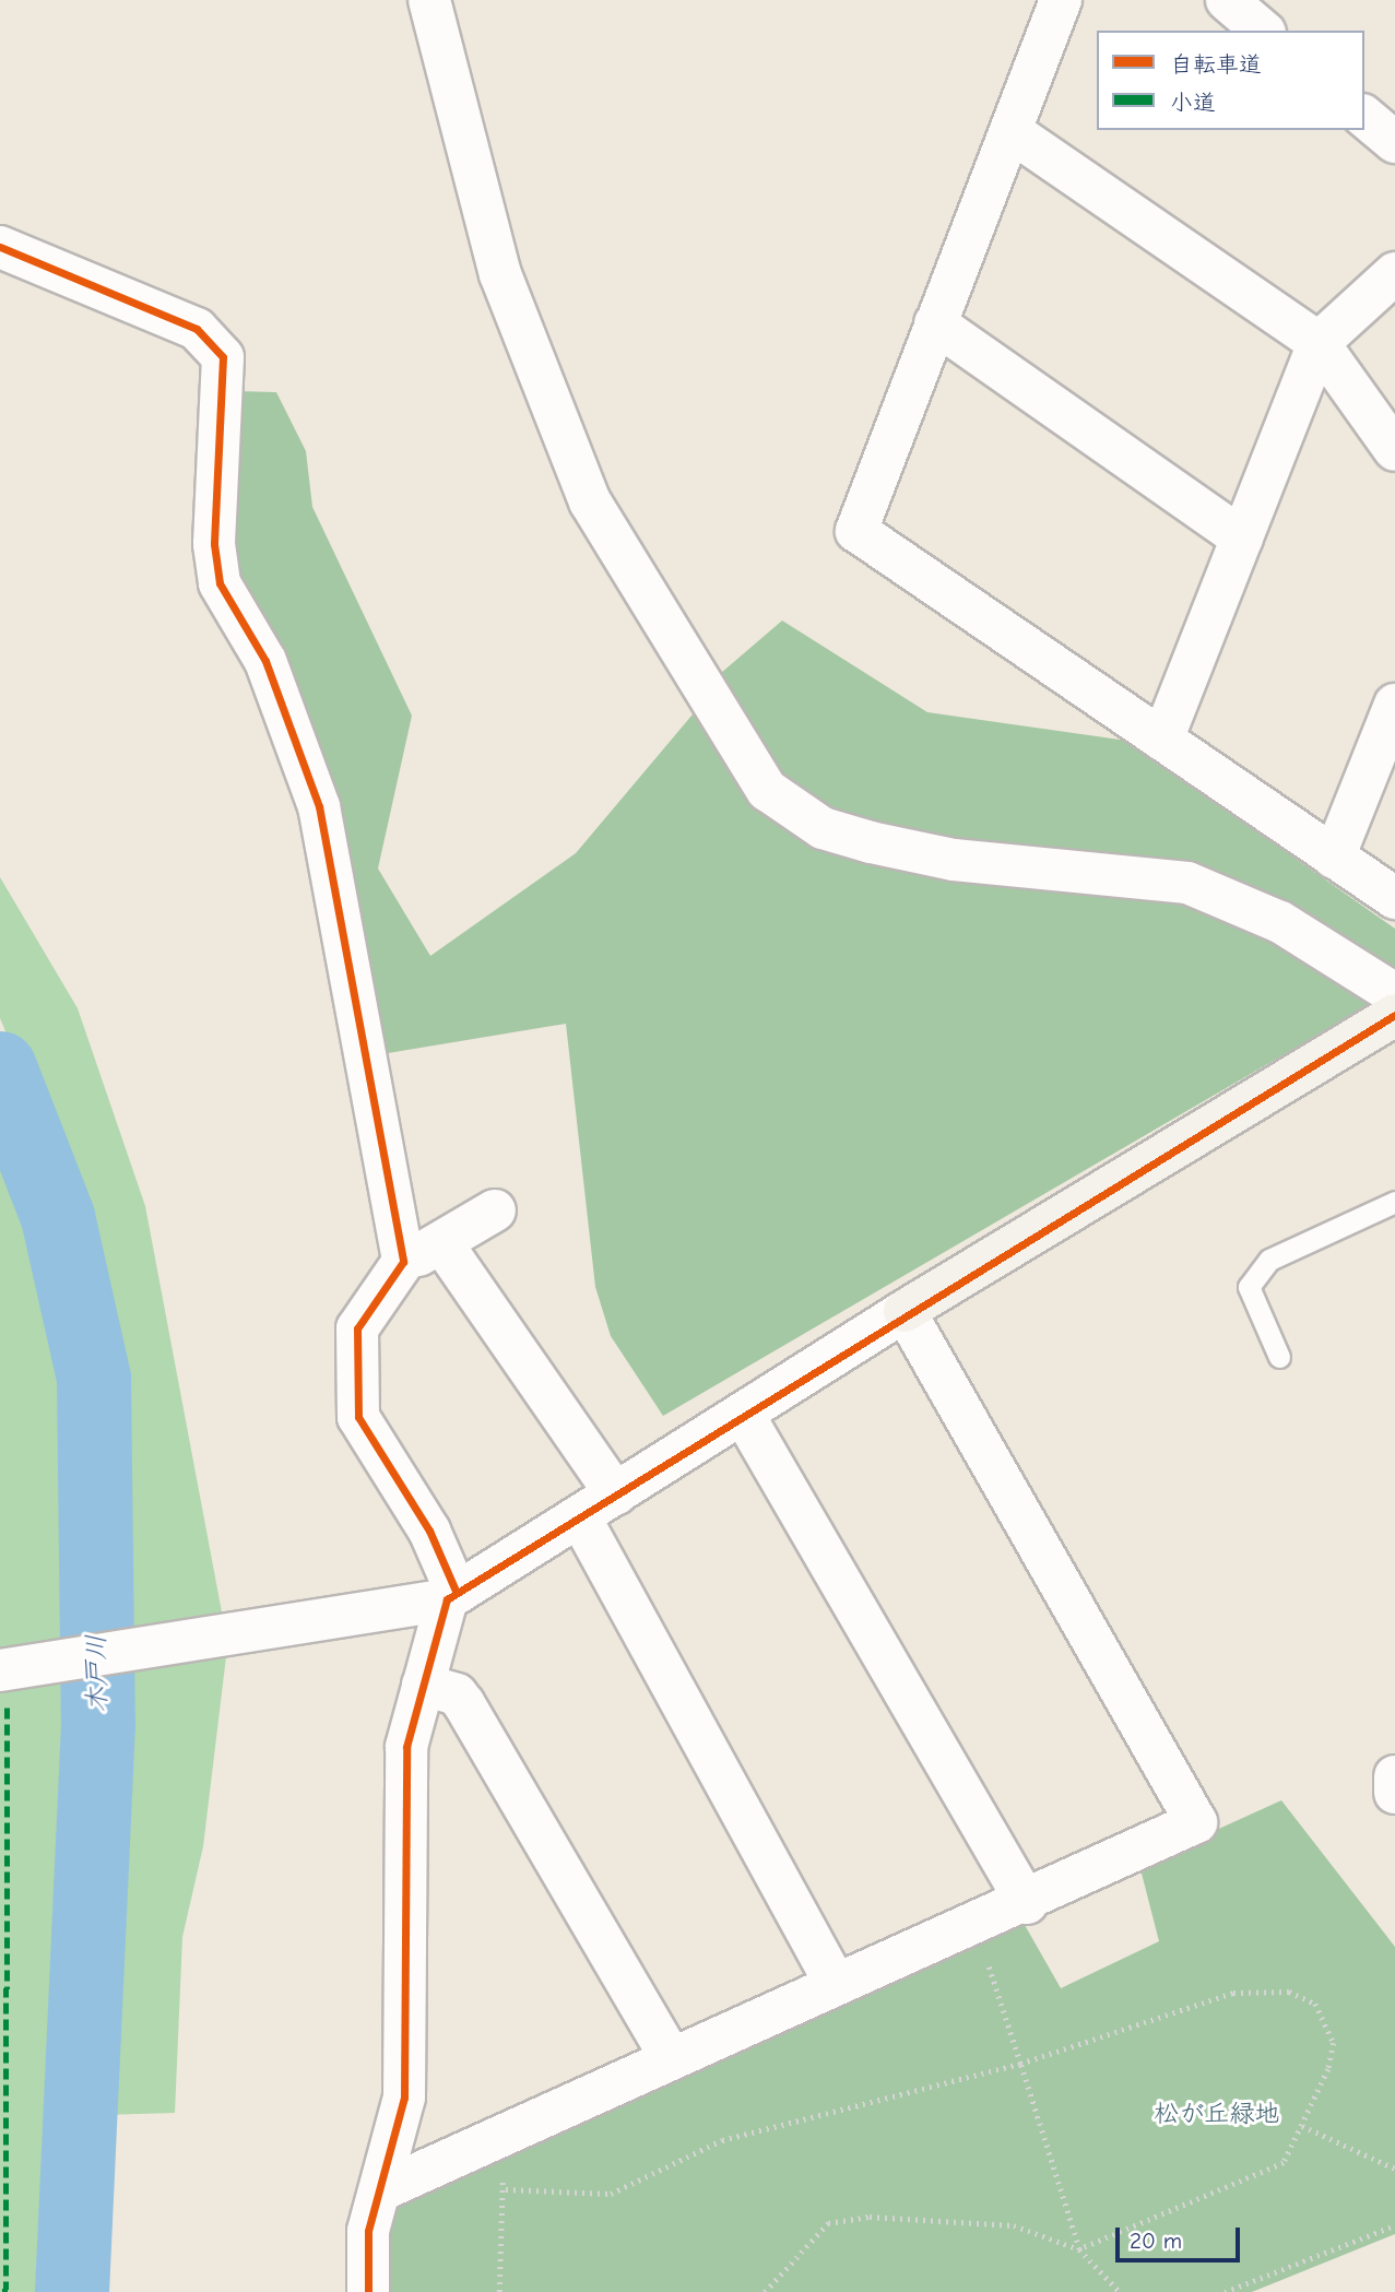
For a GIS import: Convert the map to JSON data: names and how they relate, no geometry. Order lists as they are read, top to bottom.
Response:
{
  "water": ["木戸川"],
  "parks": ["松が丘緑地"],
  "legend": ["自転車道", "小道"],
  "scale_bar": "20 m"
}
